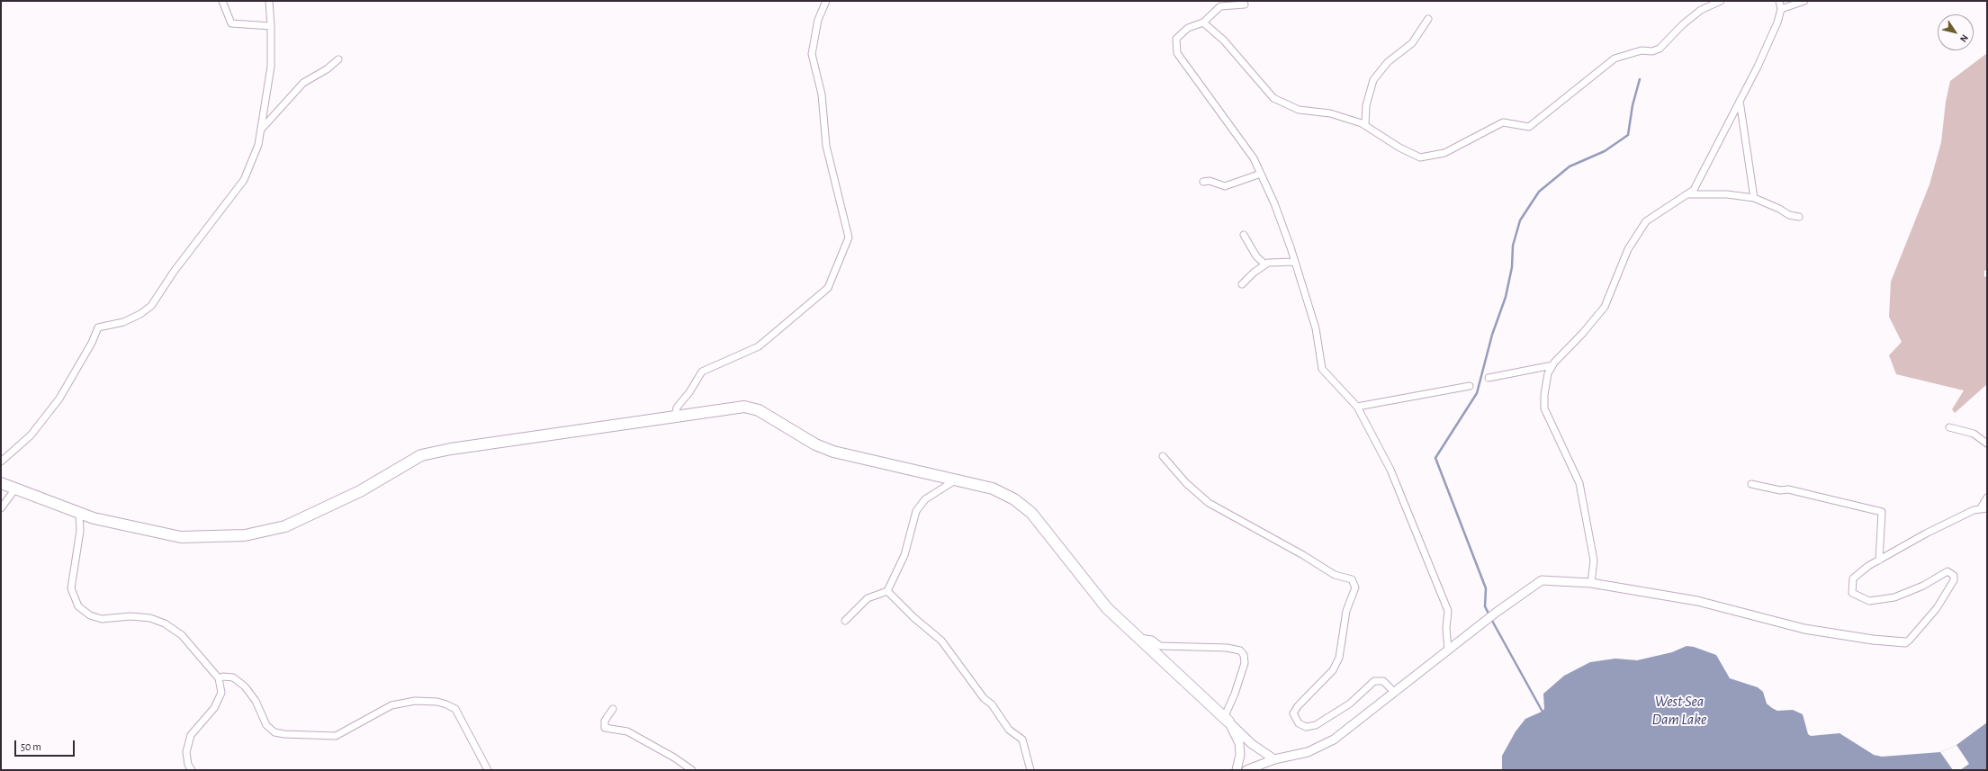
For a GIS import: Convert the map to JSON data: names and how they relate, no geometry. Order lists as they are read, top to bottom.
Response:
{
  "water": ["West Sea Dam Lake"],
  "scale_bar": "50 m",
  "north": "bottom right"
}
